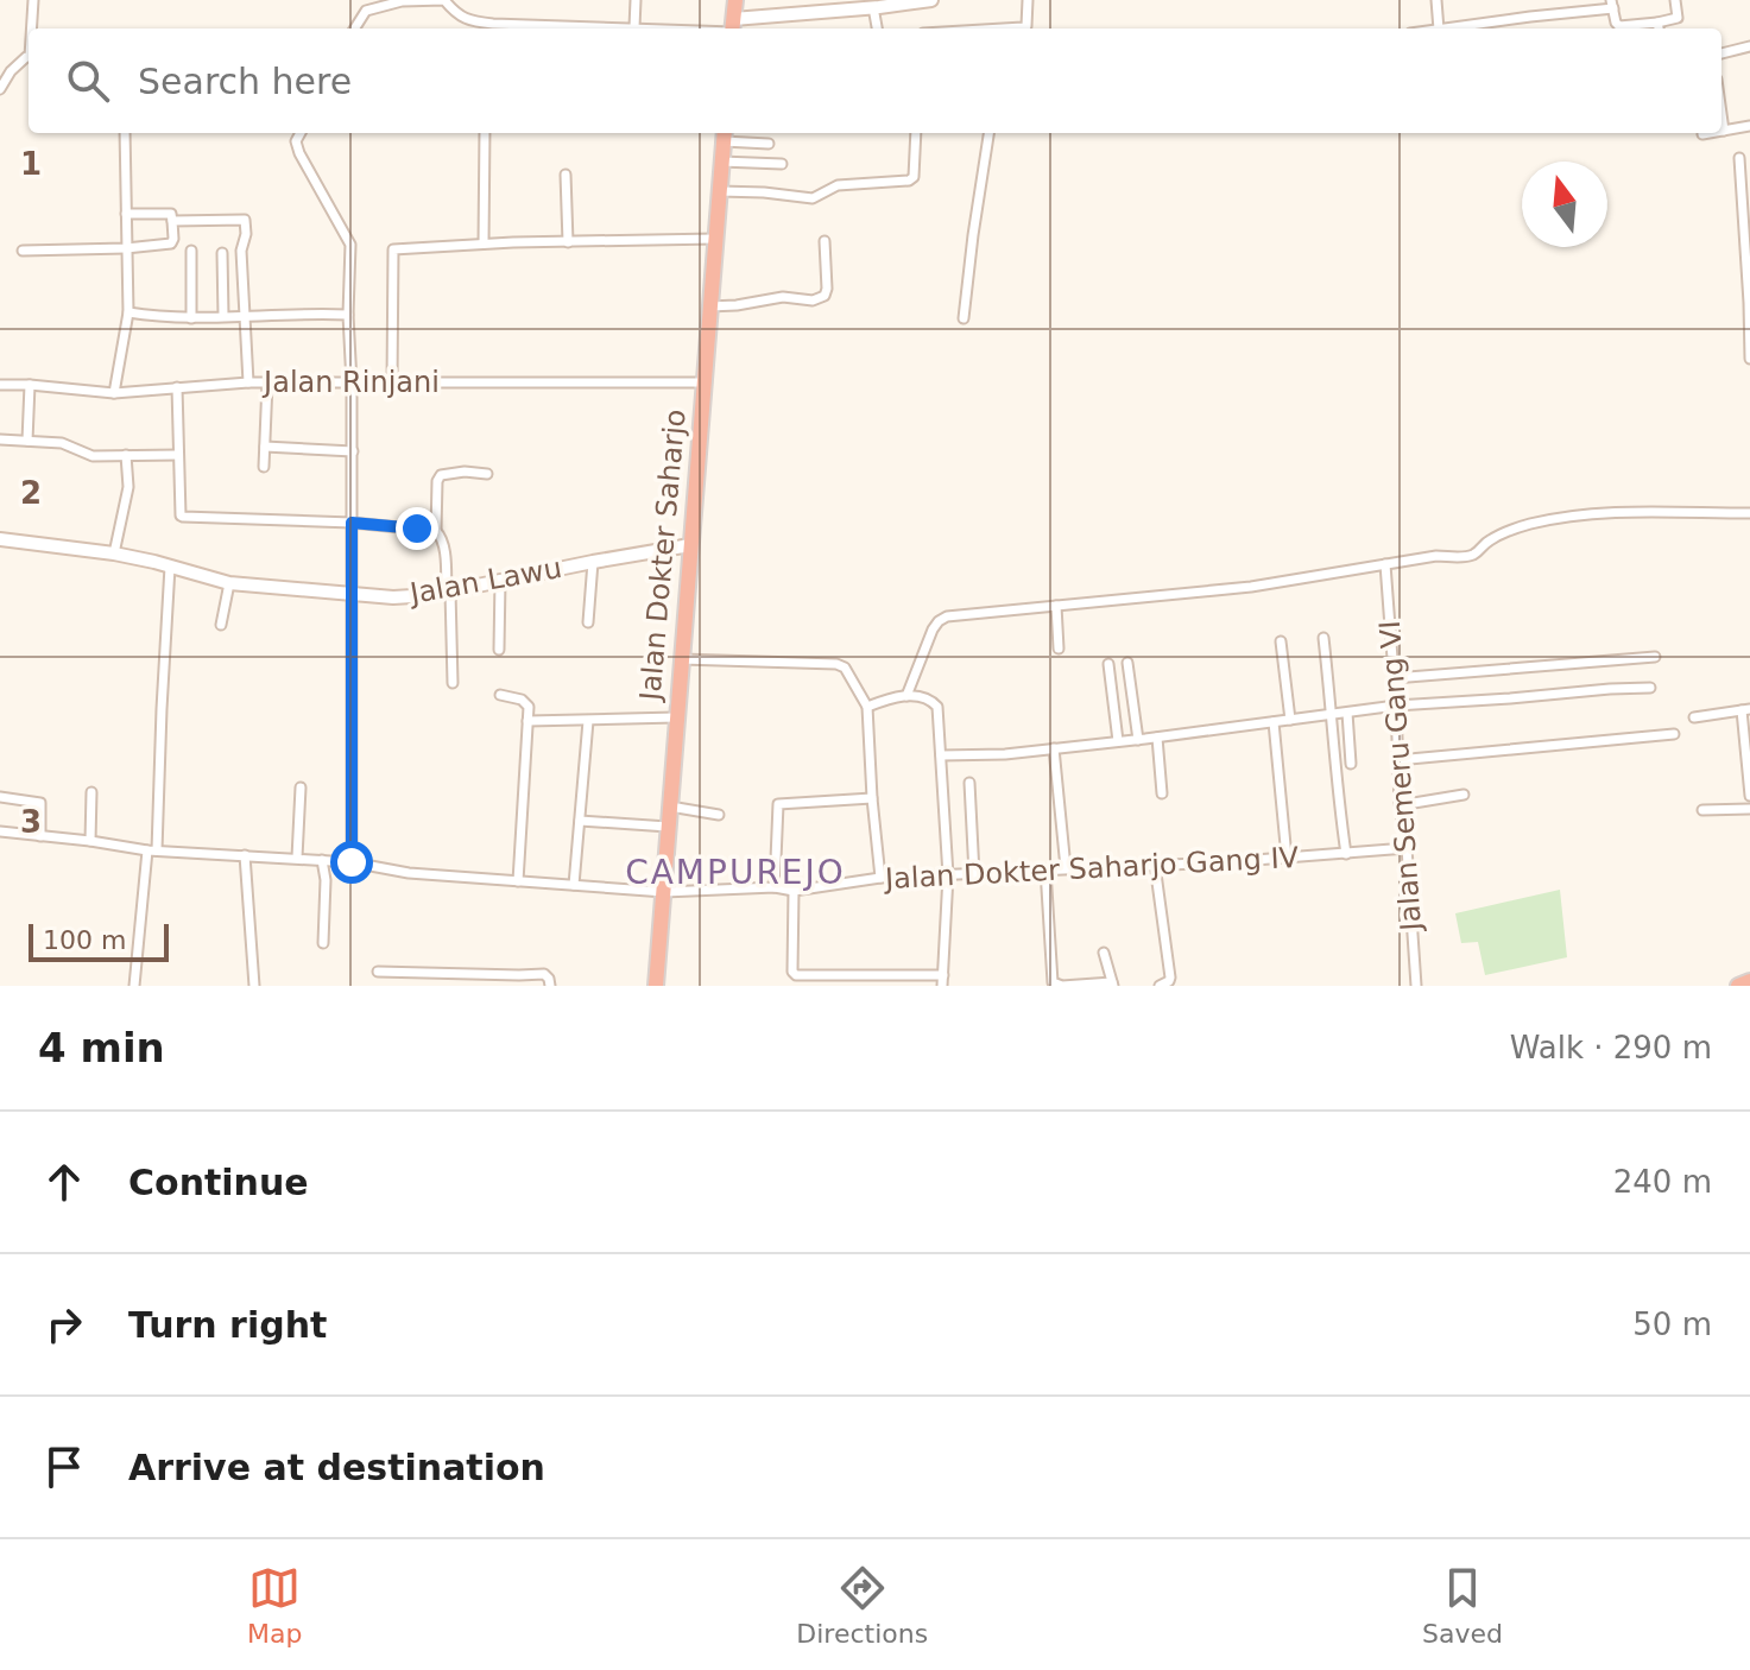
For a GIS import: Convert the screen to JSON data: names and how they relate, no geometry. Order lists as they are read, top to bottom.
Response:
{
  "streets": {
    "highway": ["Jalan Dokter Saharjo"],
    "street": [
      "Jalan Rinjani",
      "Jalan Lawu",
      "Jalan Semeru Gang VI",
      "Jalan Dokter Saharjo Gang IV"
    ]
  },
  "crossings": [
    ["Jalan Rinjani", "Jalan Dokter Saharjo"],
    ["Jalan Dokter Saharjo", "Jalan Lawu"],
    ["Jalan Dokter Saharjo", "Jalan Dokter Saharjo Gang IV"],
    ["Jalan Semeru Gang VI", "Jalan Dokter Saharjo Gang IV"]
  ],
  "districts": ["CAMPUREJO"],
  "scale_bar": "100 m",
  "north": "top",
  "page": {
    "search": "Search here",
    "scale": "100 m",
    "heading": ["4 min", "Walk · 290 m"],
    "list": [
      ["Continue", "240 m"],
      ["Turn right", "50 m"],
      "Arrive at destination"
    ],
    "nav": ["Map", "Directions", "Saved"]
  },
  "grid": {
    "rows": ["1", "2", "3"]
  }
}
